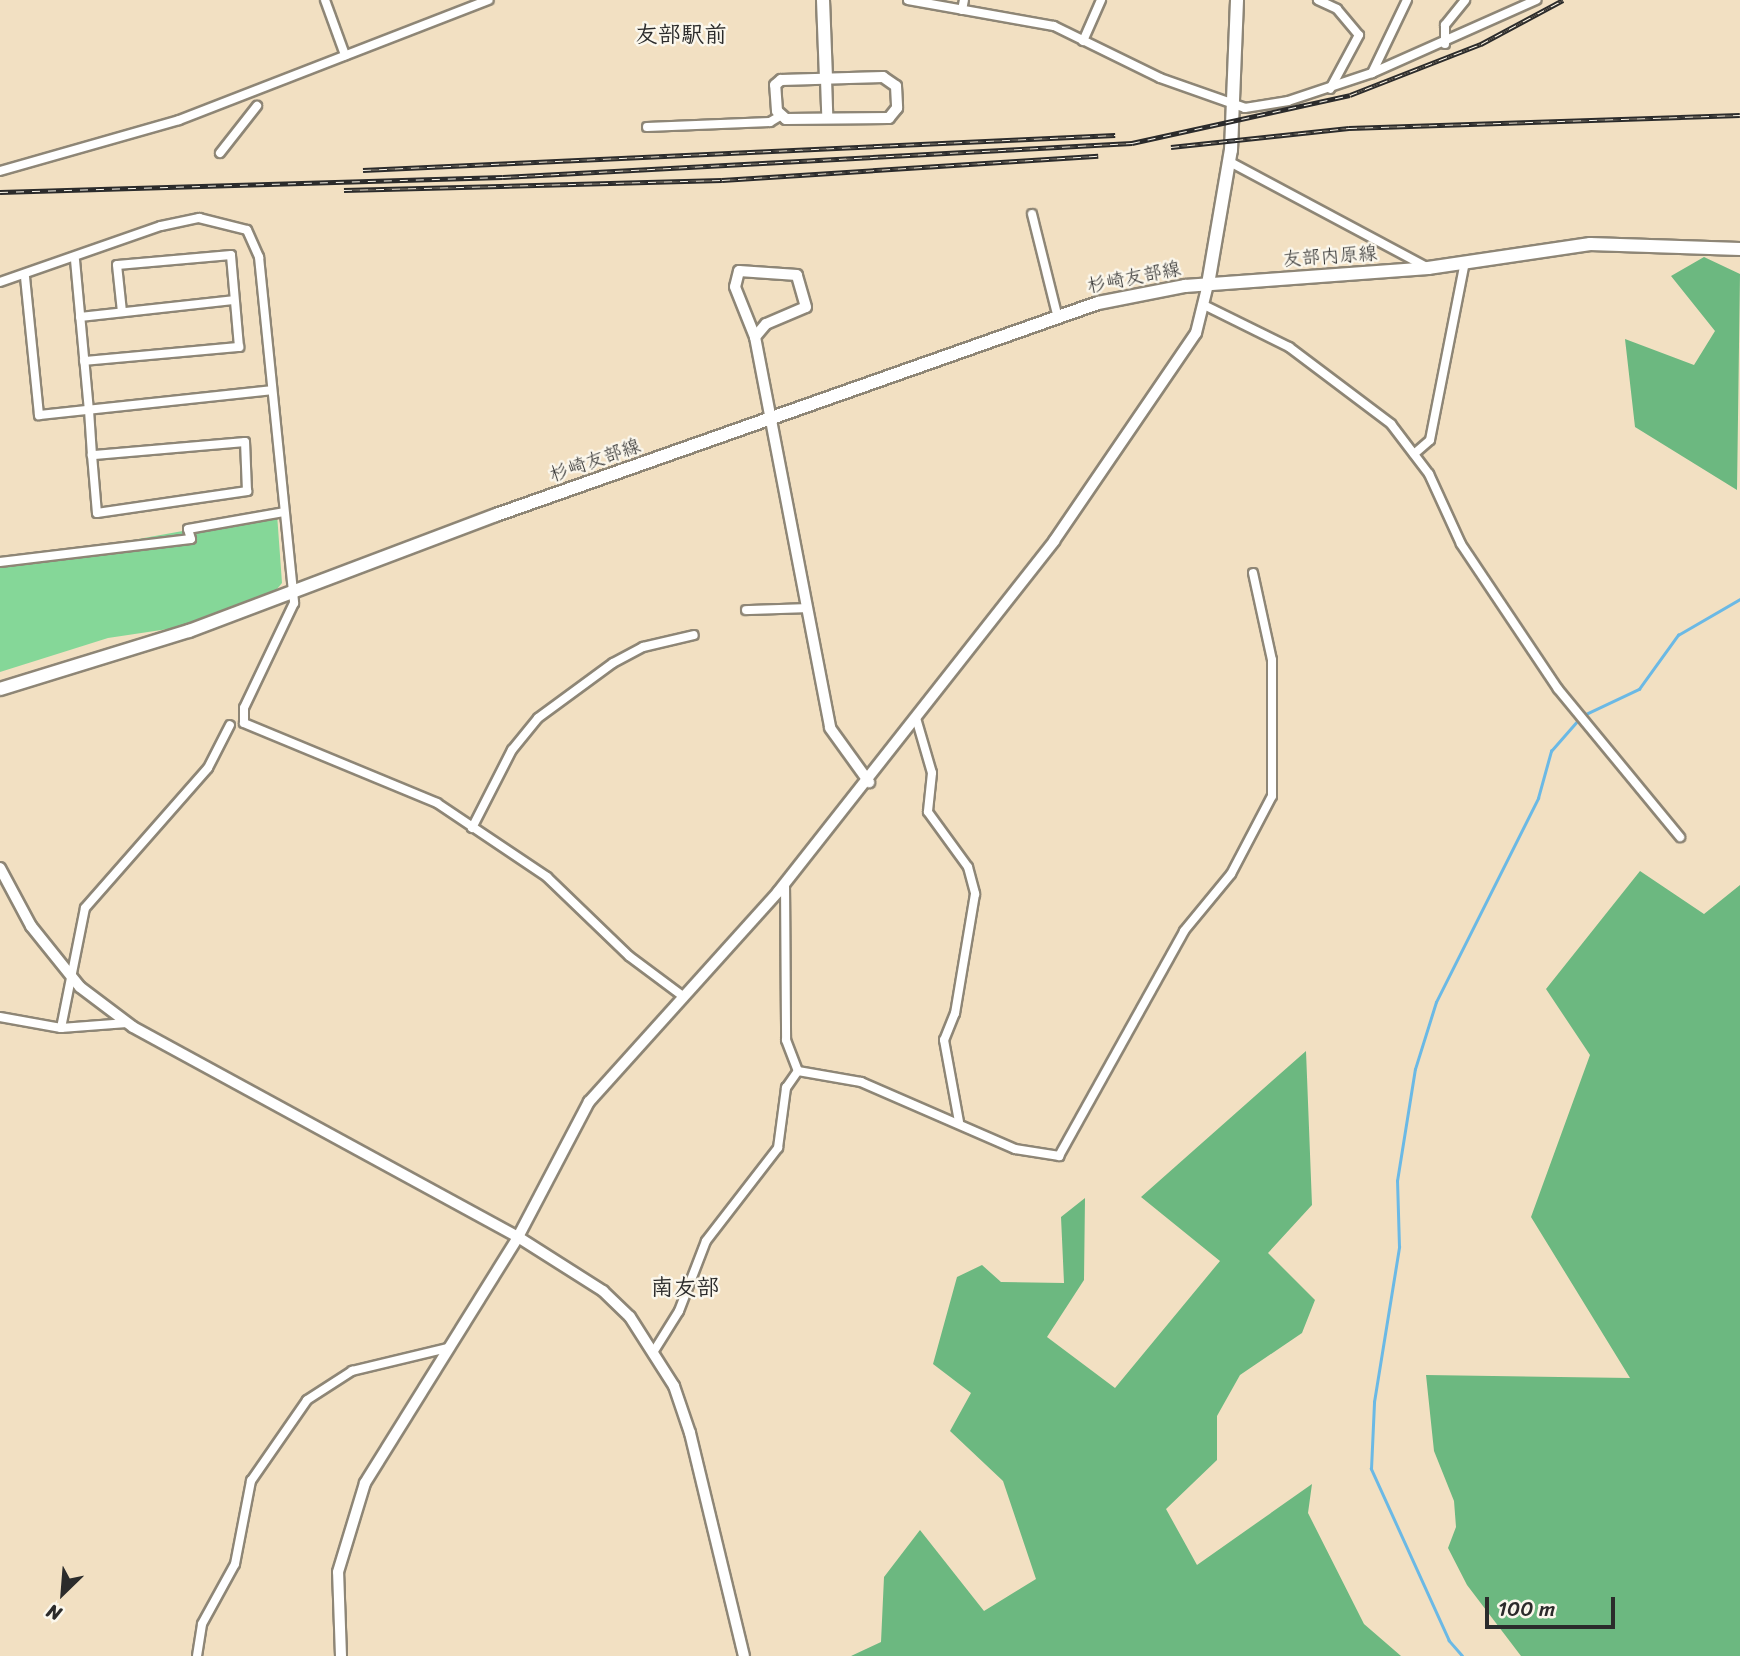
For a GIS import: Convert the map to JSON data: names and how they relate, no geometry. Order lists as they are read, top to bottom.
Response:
{
  "streets": {
    "main road": ["友部内原線", "杉崎友部線"]
  },
  "crossings": [
    ["友部内原線", "杉崎友部線"]
  ],
  "districts": ["友部駅前", "南友部"],
  "scale_bar": "100 m",
  "north": "bottom left"
}
